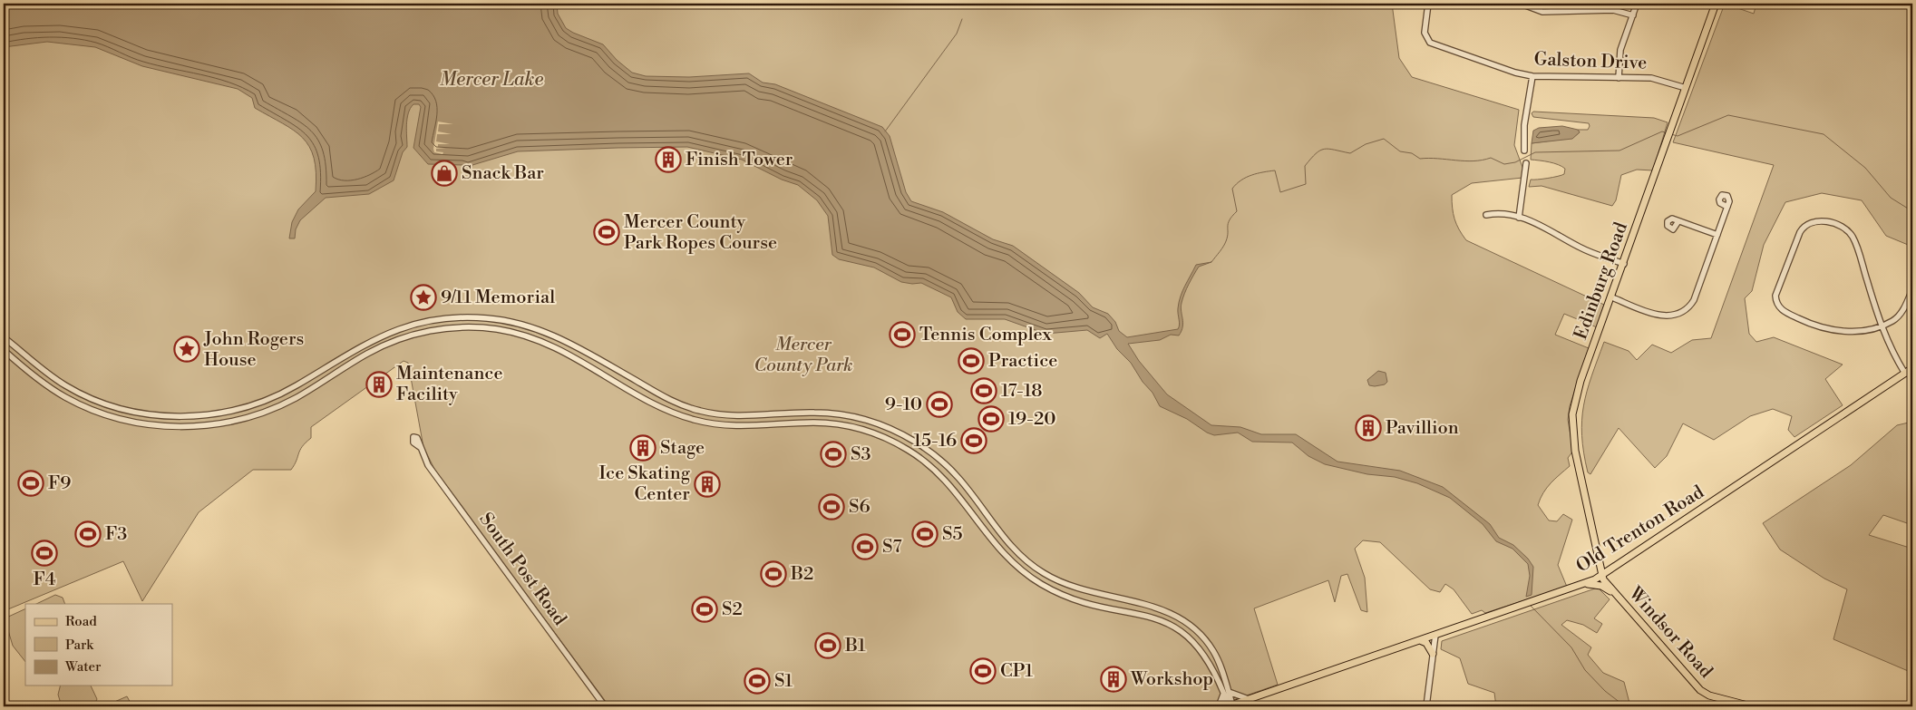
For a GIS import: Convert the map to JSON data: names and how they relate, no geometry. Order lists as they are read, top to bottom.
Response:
{
  "streets": {
    "main road": ["Edinburg Road", "Old Trenton Road", "Windsor Road"],
    "street": ["Galston Drive", "South Post Road"]
  },
  "crossings": [
    ["Galston Drive", "Edinburg Road"],
    ["Edinburg Road", "Old Trenton Road"],
    ["Edinburg Road", "Windsor Road"],
    ["Old Trenton Road", "Windsor Road"]
  ],
  "water": ["Mercer Lake"],
  "parks": ["Mercer County Park"],
  "places": {
    "building": [
      "Finish Tower",
      "Maintenance Facility",
      "Pavillion",
      "Stage",
      "Ice Skating Center",
      "Workshop"
    ],
    "shop": ["Snack Bar"],
    "sports": [
      "Mercer County Park Ropes Course",
      "Tennis Complex",
      "Practice",
      "17-18",
      "9-10",
      "19-20",
      "15-16",
      "S3",
      "F9",
      "S6",
      "F3",
      "S5",
      "S7",
      "F4",
      "B2",
      "S2",
      "B1",
      "CP1",
      "S1"
    ],
    "place": ["9/11 Memorial", "John Rogers House"]
  },
  "legend": ["Road", "Park", "Water"]
}
